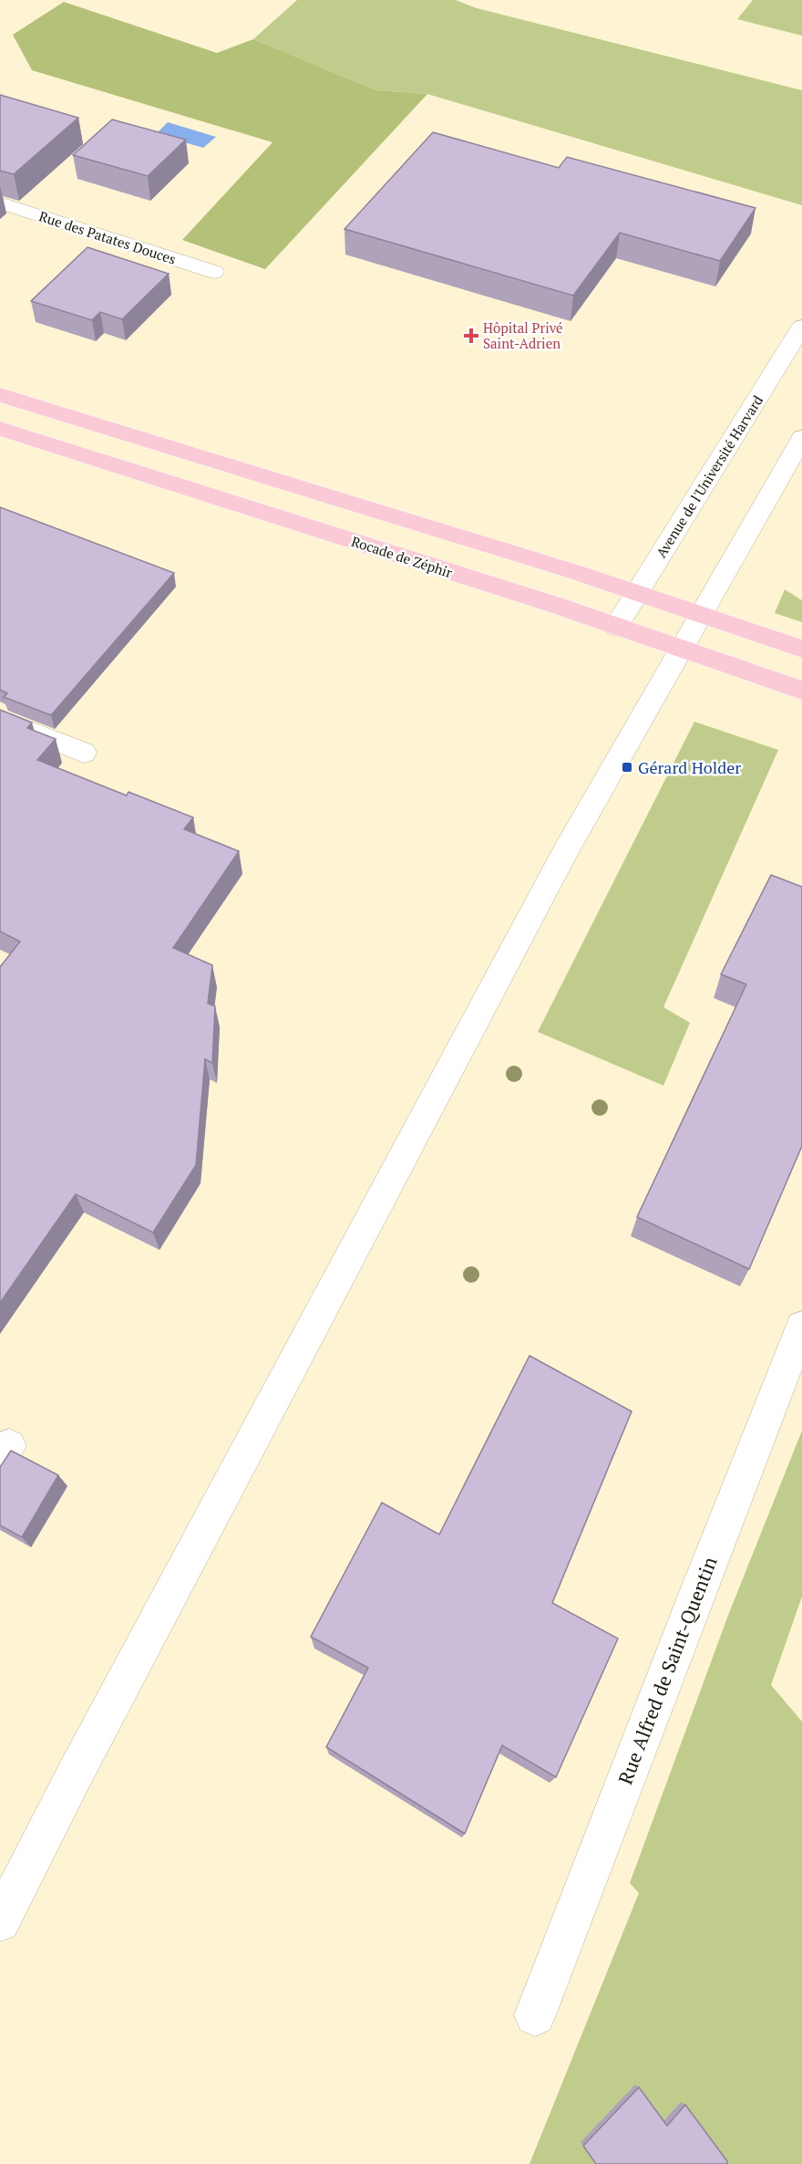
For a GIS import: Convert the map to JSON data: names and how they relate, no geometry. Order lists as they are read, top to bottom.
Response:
{
  "streets": {
    "main road": ["Rocade de Zéphir"],
    "street": ["Rue des Patates Douces", "Avenue de l'Université Harvard", "Rue Alfred de Saint-Quentin"]
  },
  "crossings": [
    ["Avenue de l'Université Harvard", "Rocade de Zéphir"]
  ],
  "places": {
    "health": ["Hôpital Privé Saint-Adrien"],
    "transit": ["Gérard Holder"]
  }
}
